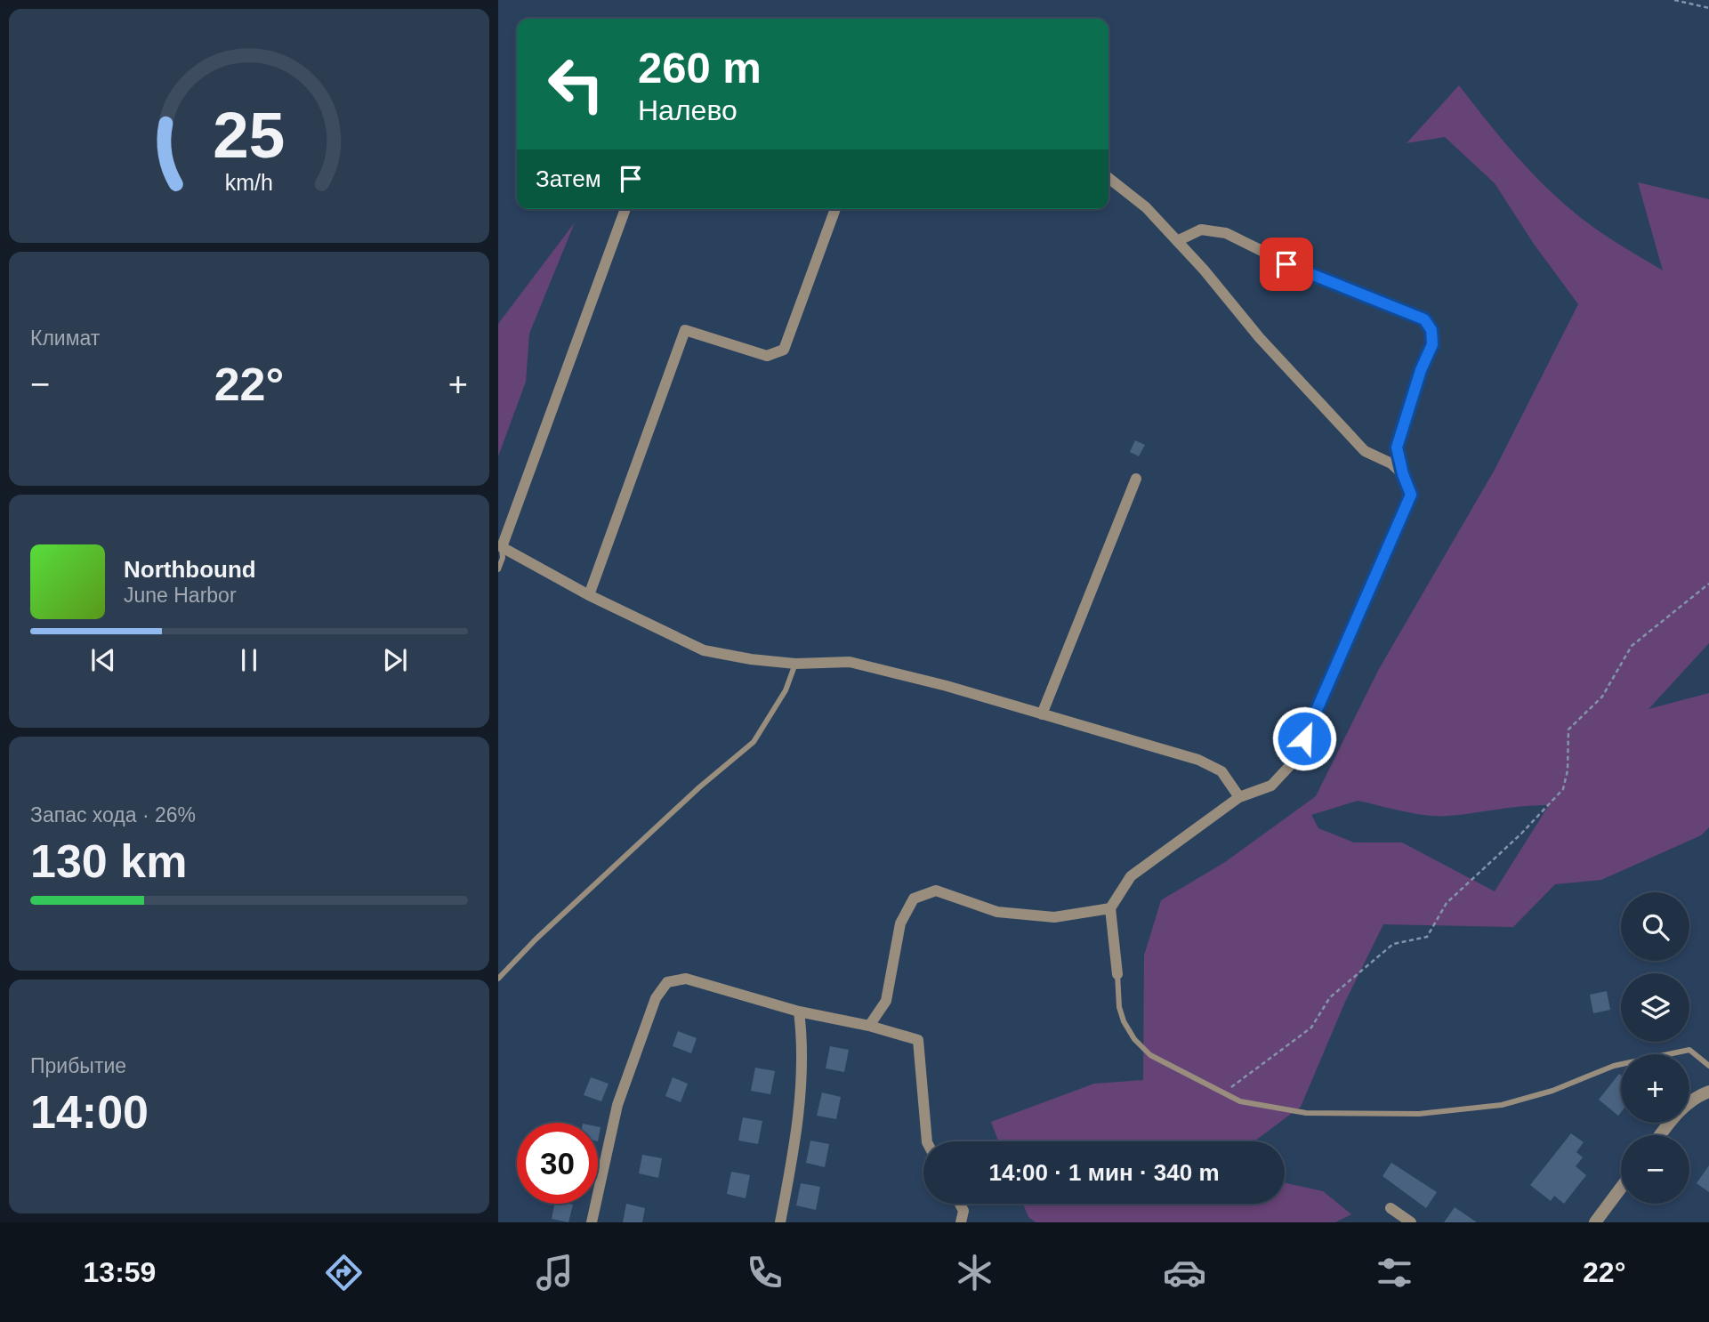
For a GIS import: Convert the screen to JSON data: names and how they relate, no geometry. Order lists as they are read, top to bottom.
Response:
{
  "page": {
    "turn": ["260 m", "Налево"],
    "then": "Затем",
    "tile": [
      "Климат",
      ["Запас хода · 26%", "130 km"],
      ["Прибытие", "14:00"]
    ],
    "heat": ["−", "22°", "+"],
    "song": ["Northbound", "June Harbor"],
    "map_buttons": ["+", "−"],
    "limit": "30",
    "trip": "14:00 · 1 мин · 340 m",
    "tabs": ["13:59", "22°"],
    "gauge": ["25", "km/h"]
  }
}
